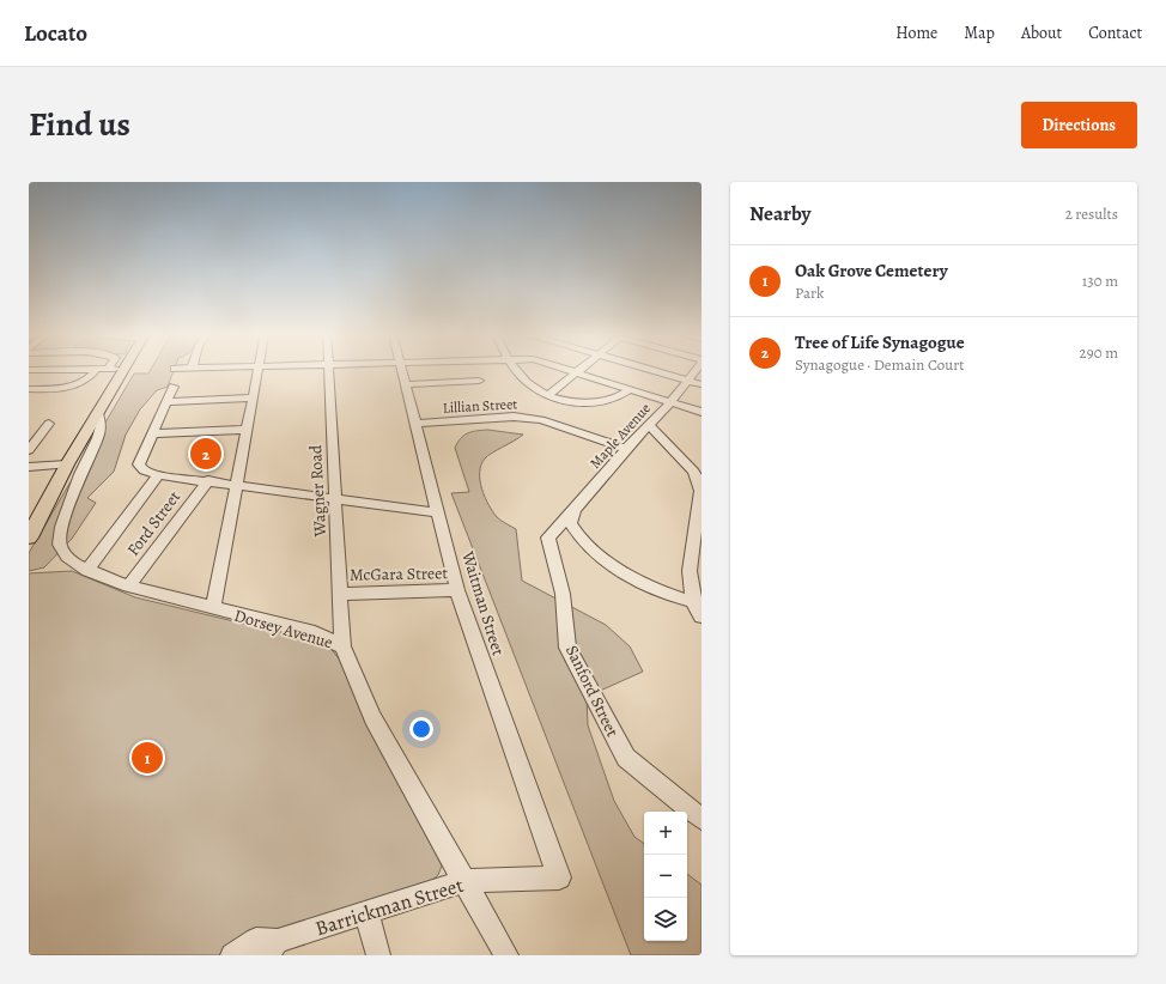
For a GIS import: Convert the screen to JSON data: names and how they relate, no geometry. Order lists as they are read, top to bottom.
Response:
{
  "streets": {
    "street": [
      "Lillian Street",
      "Maple Avenue",
      "Wagner Road",
      "Ford Street",
      "McGara Street",
      "Waitman Street",
      "Dorsey Avenue",
      "Sanford Street",
      "Barrickman Street"
    ]
  },
  "crossings": [
    ["Lillian Street", "Maple Avenue"],
    ["Lillian Street", "Waitman Street"],
    ["Maple Avenue", "Sanford Street"],
    ["Wagner Road", "McGara Street"],
    ["Wagner Road", "Dorsey Avenue"],
    ["Ford Street", "Dorsey Avenue"],
    ["McGara Street", "Waitman Street"],
    ["Waitman Street", "Barrickman Street"],
    ["Dorsey Avenue", "Barrickman Street"]
  ],
  "page": {
    "header": "Locato",
    "nav": [
      "Home",
      "Map",
      "About",
      "Contact"
    ],
    "title": "Find us",
    "buttons": "Directions",
    "heading": ["Nearby", "2 results"],
    "list": [
      {
        "mark": "1",
        "name": "Oak Grove Cemetery",
        "note": "Park",
        "value": "130 m"
      },
      {
        "mark": "2",
        "name": "Tree of Life Synagogue",
        "note": "Synagogue · Demain Court",
        "value": "290 m"
      }
    ],
    "pins": ["2", "1"],
    "map_buttons": ["+", "−"]
  }
}
